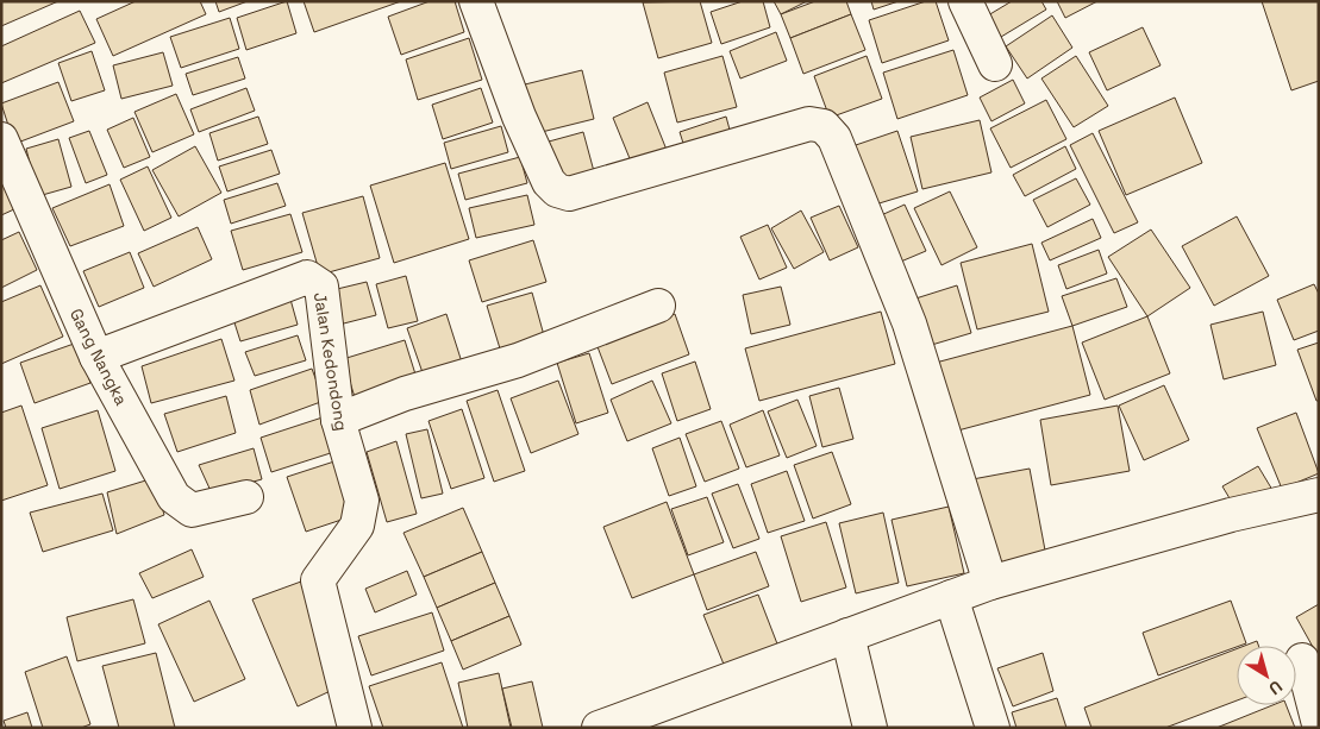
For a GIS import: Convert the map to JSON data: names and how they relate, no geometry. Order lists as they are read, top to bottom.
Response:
{
  "streets": {
    "street": ["Gang Nangka", "Jalan Kedondong"]
  },
  "crossings": [
    ["Gang Nangka", "Jalan Kedondong"]
  ],
  "north": "bottom right"
}
